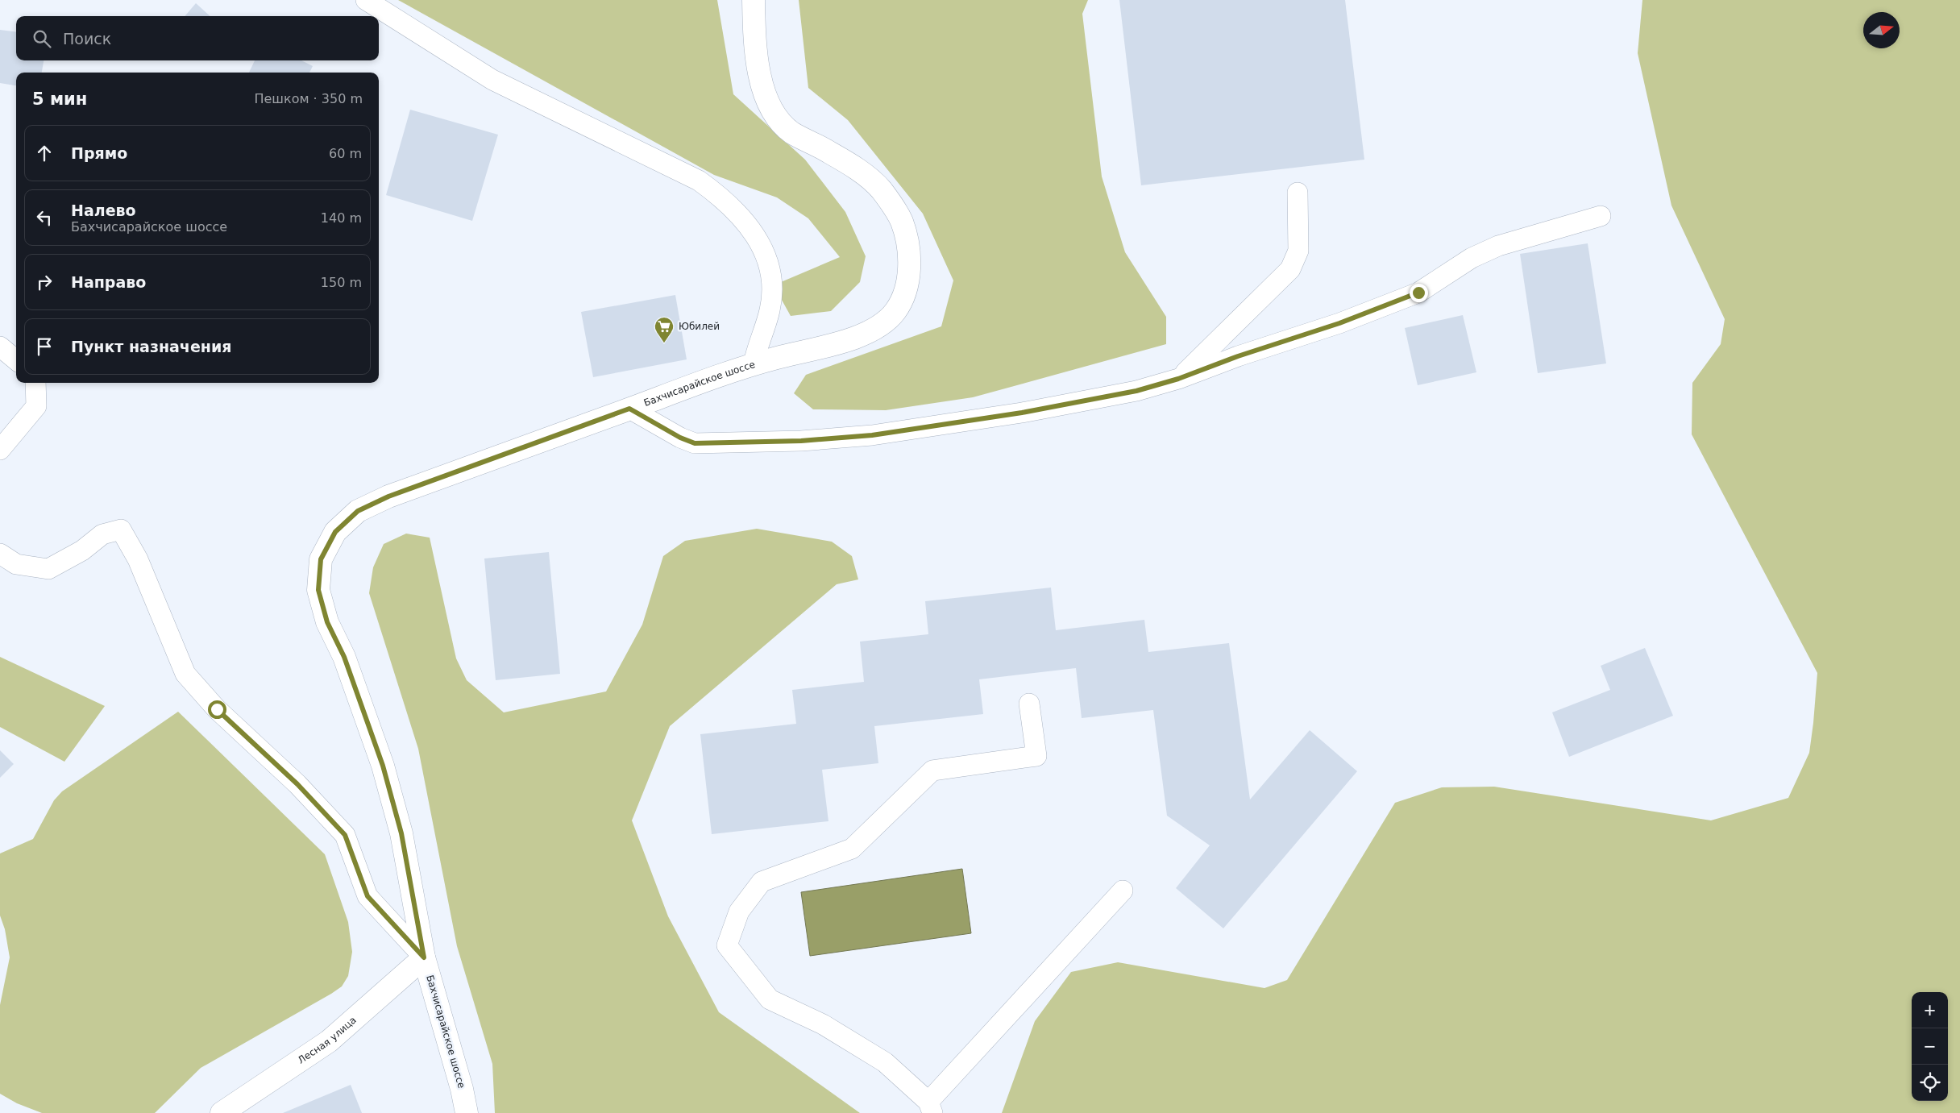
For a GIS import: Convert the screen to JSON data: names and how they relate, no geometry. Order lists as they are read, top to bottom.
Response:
{
  "streets": {
    "main road": ["Бахчисарайское шоссе", "Лесная улица"]
  },
  "crossings": [
    ["Бахчисарайское шоссе", "Лесная улица"]
  ],
  "places": {
    "supermarket": ["Юбилей"]
  },
  "north": "right",
  "page": {
    "search": "Поиск",
    "heading": ["5 мин", "Пешком · 350 m"],
    "list": [
      ["Прямо", "60 m"],
      ["Налево", "Бахчисарайское шоссе", "140 m"],
      ["Направо", "150 m"],
      "Пункт назначения"
    ],
    "map_buttons": ["+", "−"]
  }
}
